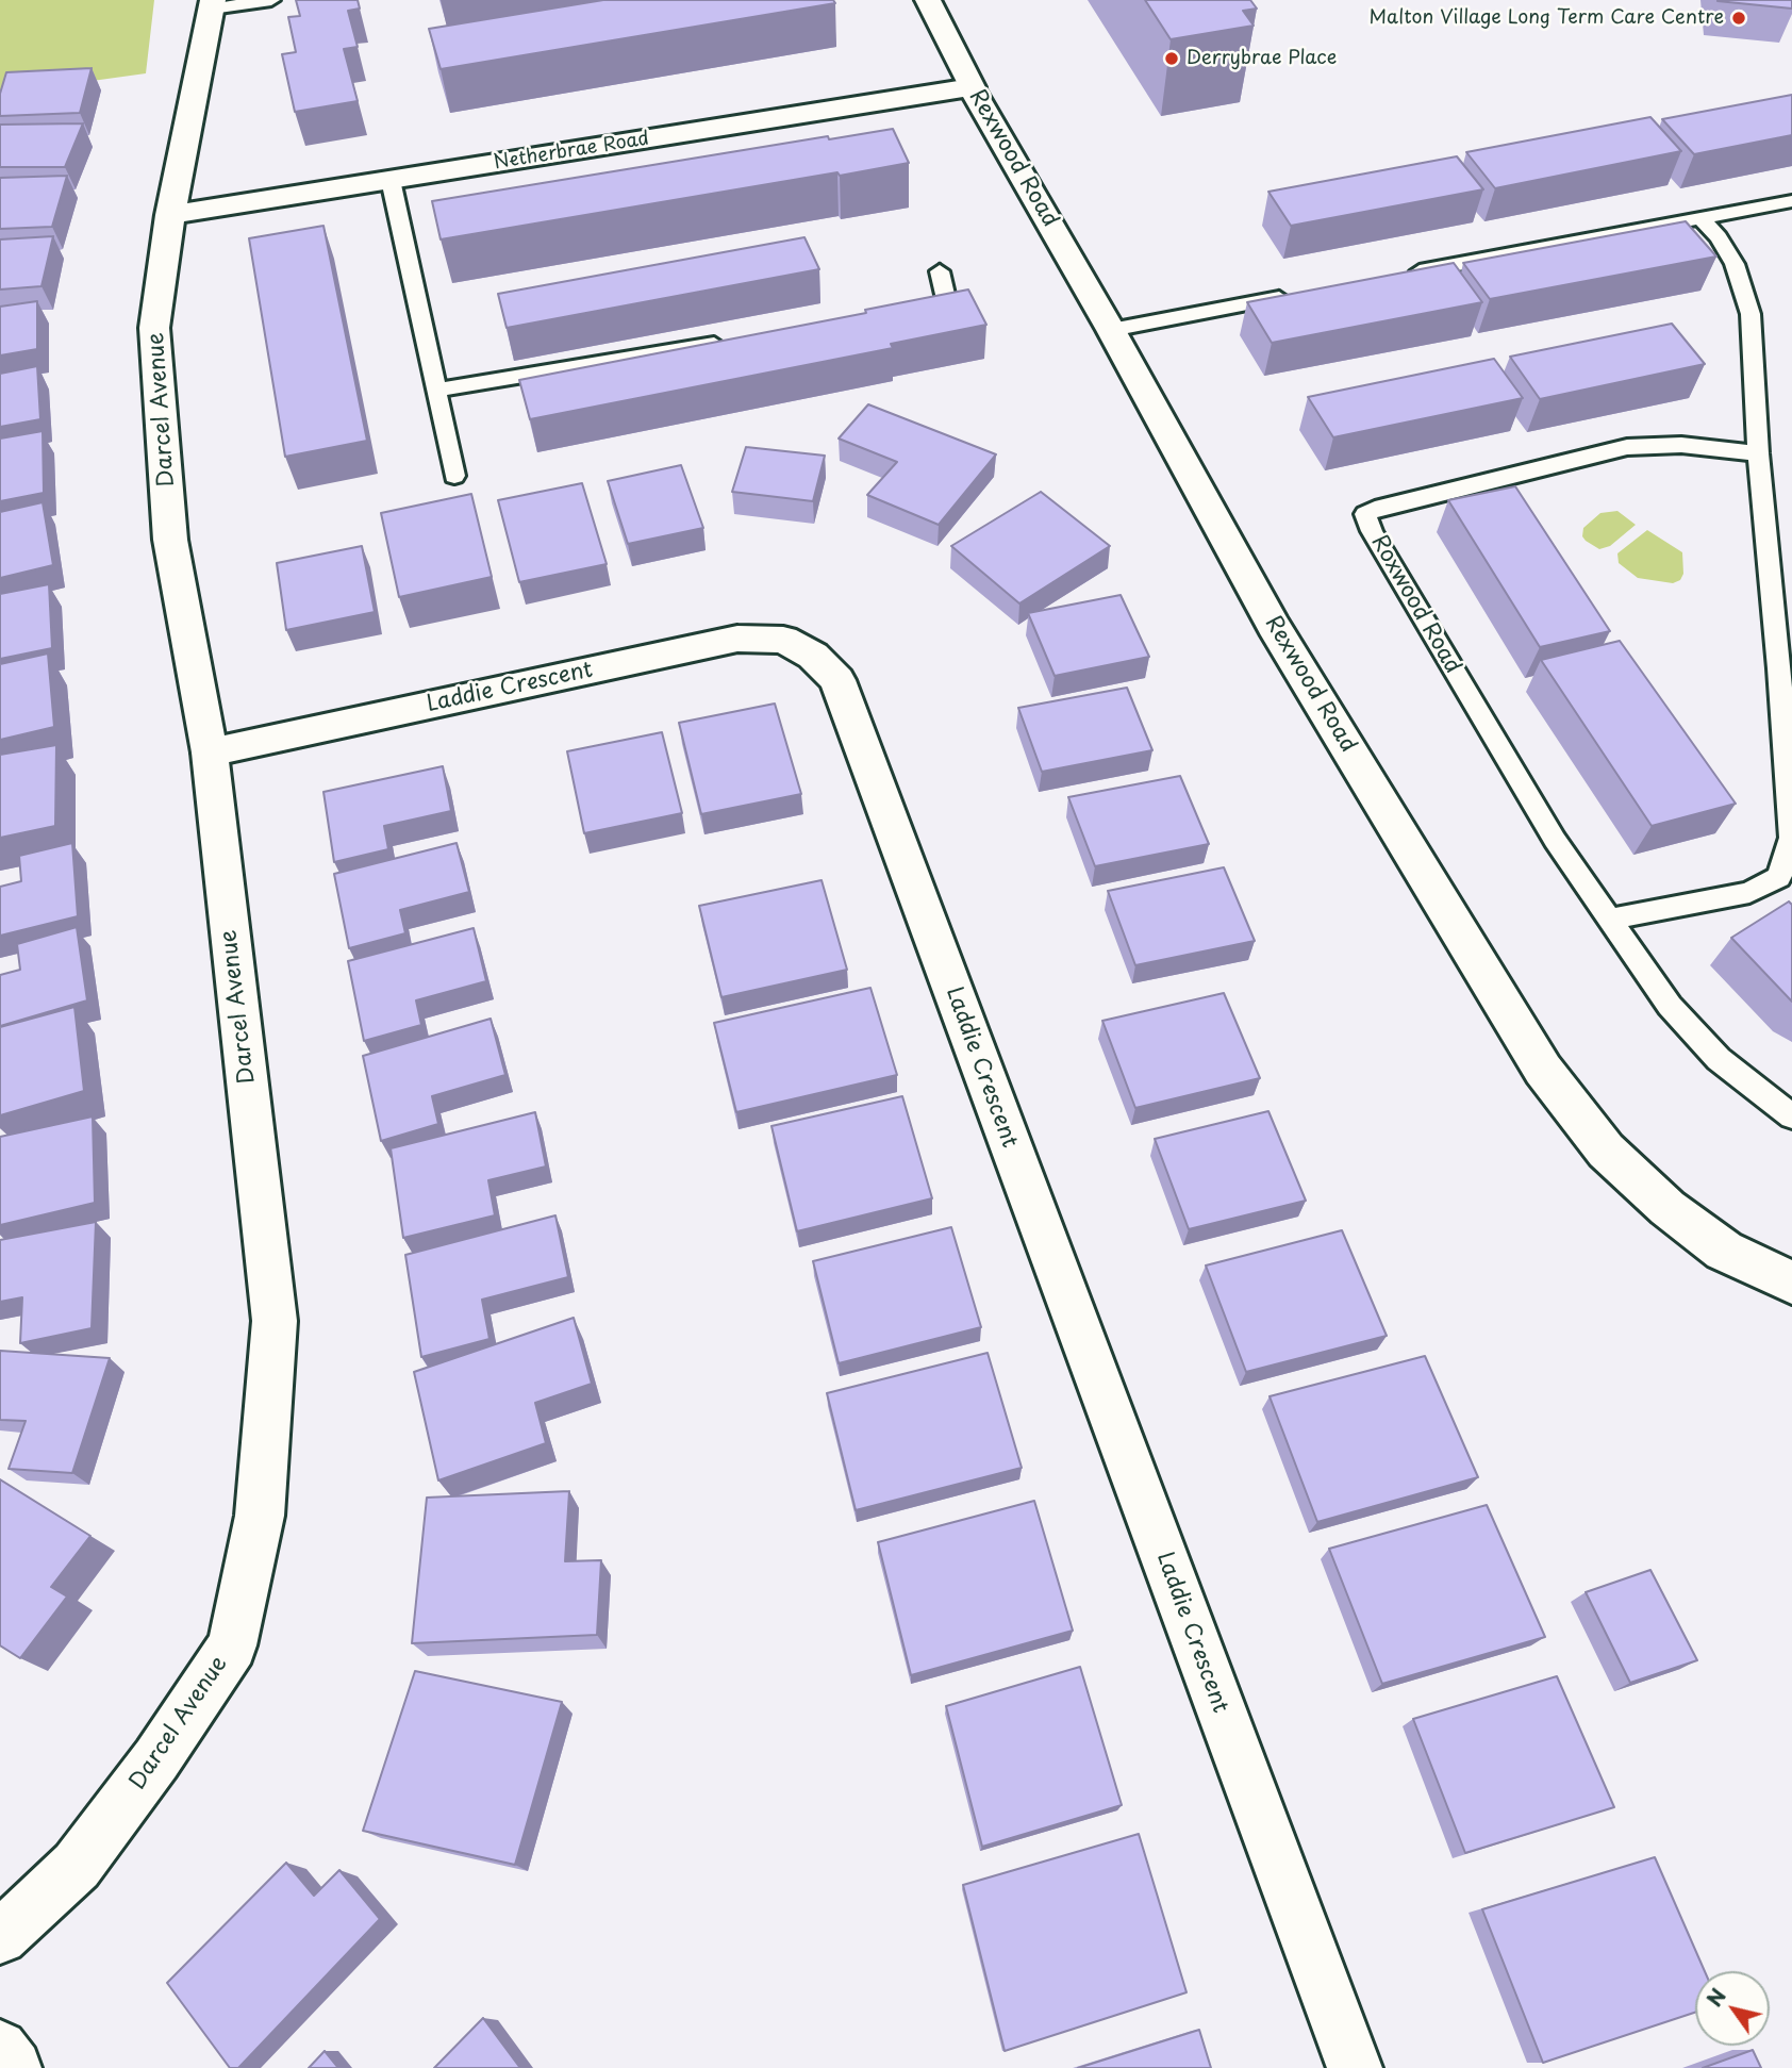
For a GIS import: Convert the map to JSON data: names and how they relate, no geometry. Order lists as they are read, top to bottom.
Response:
{
  "streets": {
    "street": [
      "Netherbrae Road",
      "Rexwood Road",
      "Darcel Avenue",
      "Laddie Crescent"
    ],
    "lane": ["Roxwood Road"]
  },
  "crossings": [
    ["Netherbrae Road", "Rexwood Road"],
    ["Netherbrae Road", "Darcel Avenue"],
    ["Darcel Avenue", "Laddie Crescent"]
  ],
  "places": ["Malton Village Long Term Care Centre", "Derrybrae Place"],
  "north": "top left"
}
